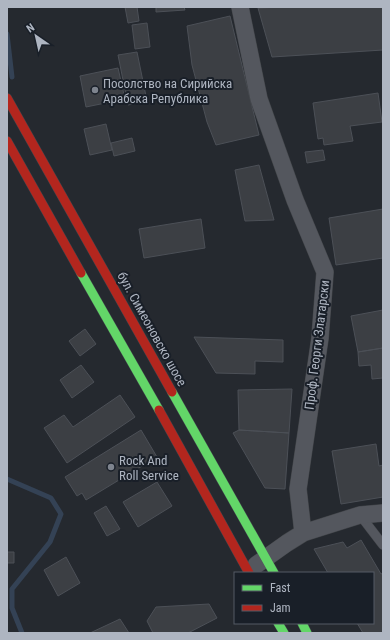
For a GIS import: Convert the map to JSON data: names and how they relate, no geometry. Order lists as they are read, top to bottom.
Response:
{
  "streets": {
    "main road": ["бул. Симеоновско шосе"],
    "street": ["Проф. Георги Златарски"]
  },
  "places": ["Посолство на Сирийска Арабска Република", "Rock And Roll Service"],
  "legend": ["Fast", "Jam"],
  "north": "top left"
}
